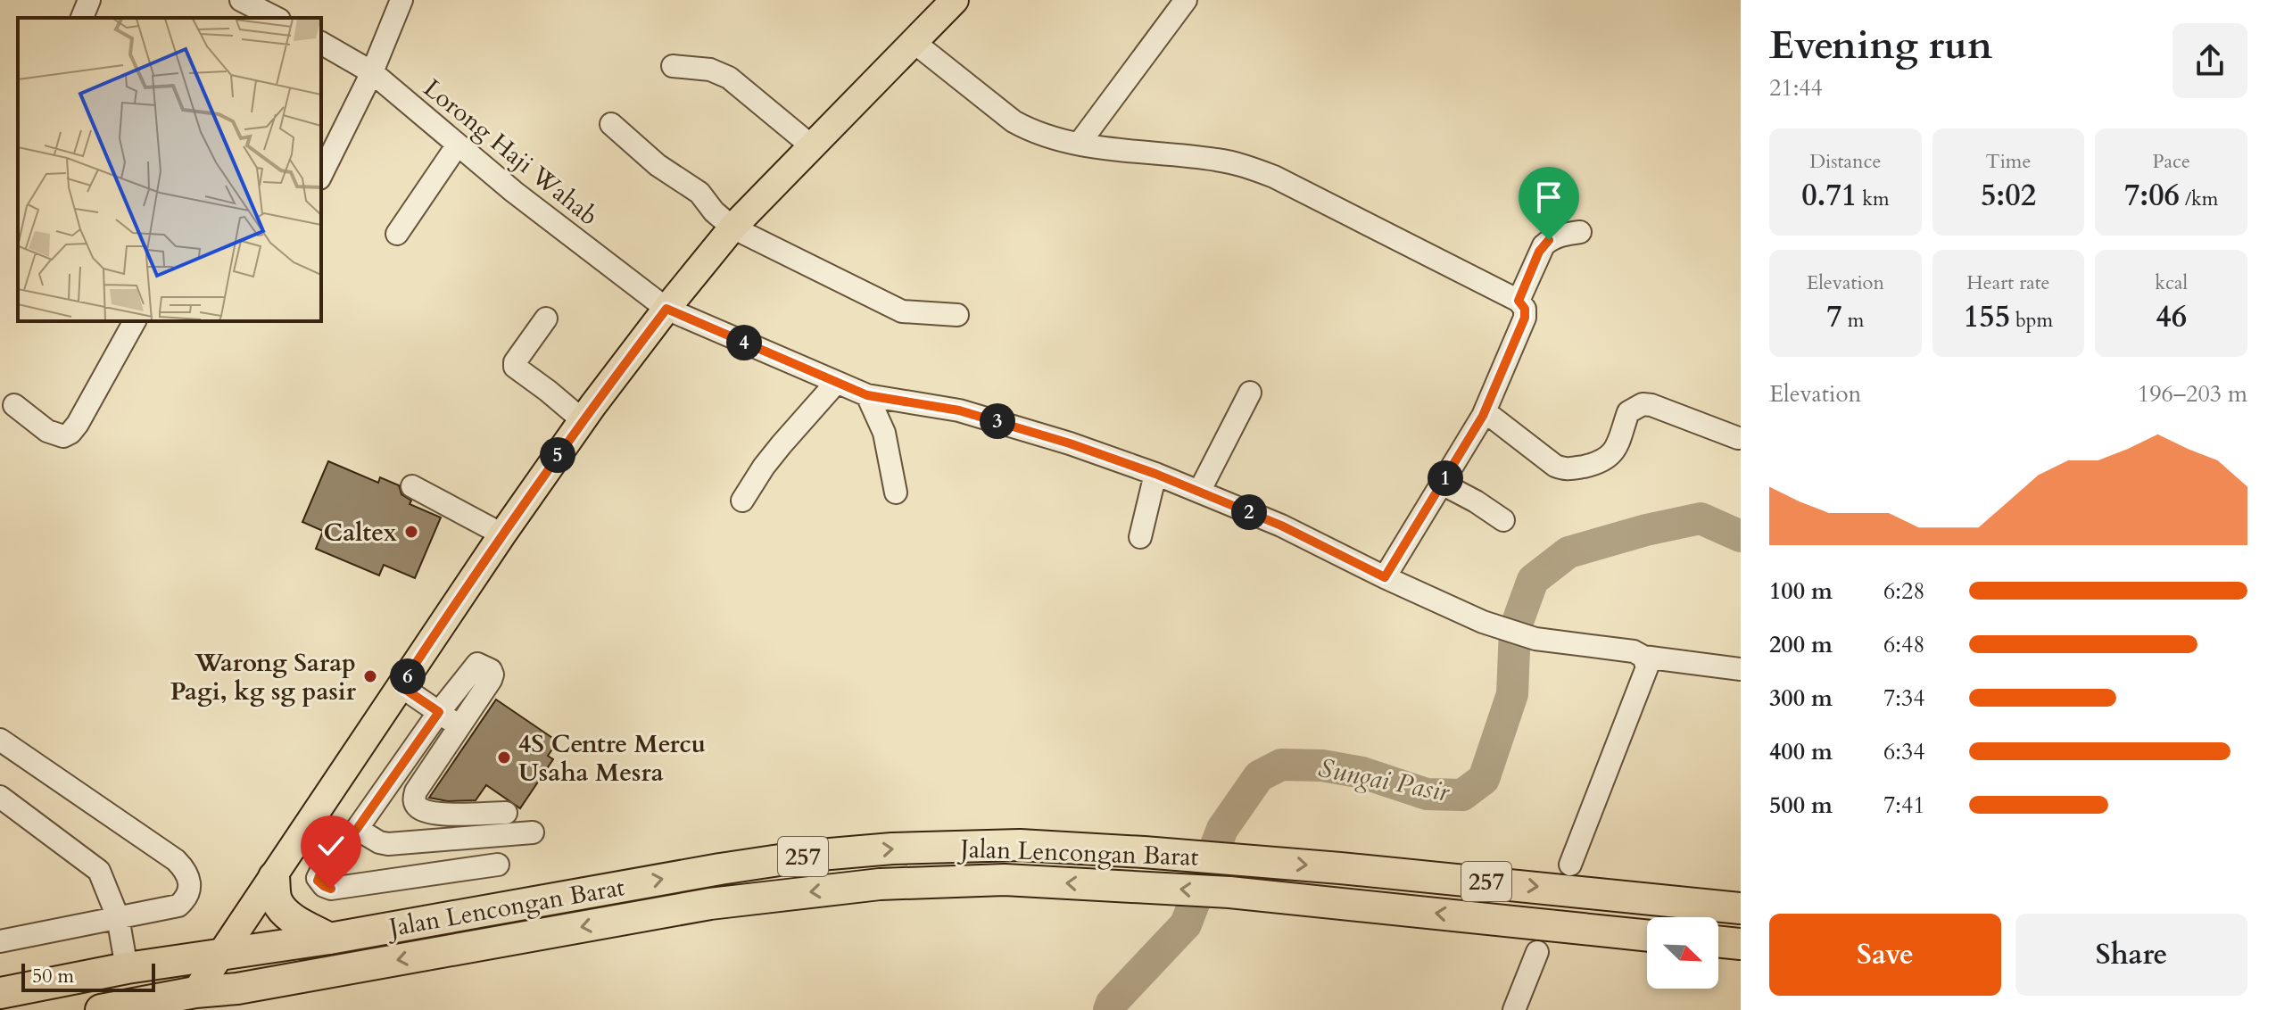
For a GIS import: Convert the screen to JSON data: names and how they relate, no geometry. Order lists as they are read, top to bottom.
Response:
{
  "streets": {
    "highway": ["Jalan Lencongan Barat", "257"],
    "street": ["Lorong Haji Wahab"]
  },
  "water": ["Sungai Pasir"],
  "places": ["Caltex", "Warong Sarap Pagi, kg sg pasir", "4S Centre Mercu Usaha Mesra"],
  "scale_bar": "50 m",
  "north": "bottom right",
  "page": {
    "heading": ["Evening run", "21:44"],
    "stats": [
      ["Distance", "0.71 km"],
      ["Time", "5:02"],
      ["Pace", "7:06 /km"],
      ["Elevation", "7 m"],
      ["Heart rate", "155 bpm"],
      ["kcal", "46"]
    ],
    "pins": [
      "4",
      "3",
      "5",
      "1",
      "2",
      "6"
    ],
    "chart": ["Elevation", "196–203 m"],
    "list": [
      {
        "name": "100 m",
        "note": "6:28"
      },
      {
        "name": "200 m",
        "note": "6:48"
      },
      {
        "name": "300 m",
        "note": "7:34"
      },
      {
        "name": "400 m",
        "note": "6:34"
      },
      {
        "name": "500 m",
        "note": "7:41"
      }
    ],
    "buttons": ["Save", "Share"],
    "scale": "50 m"
  }
}
